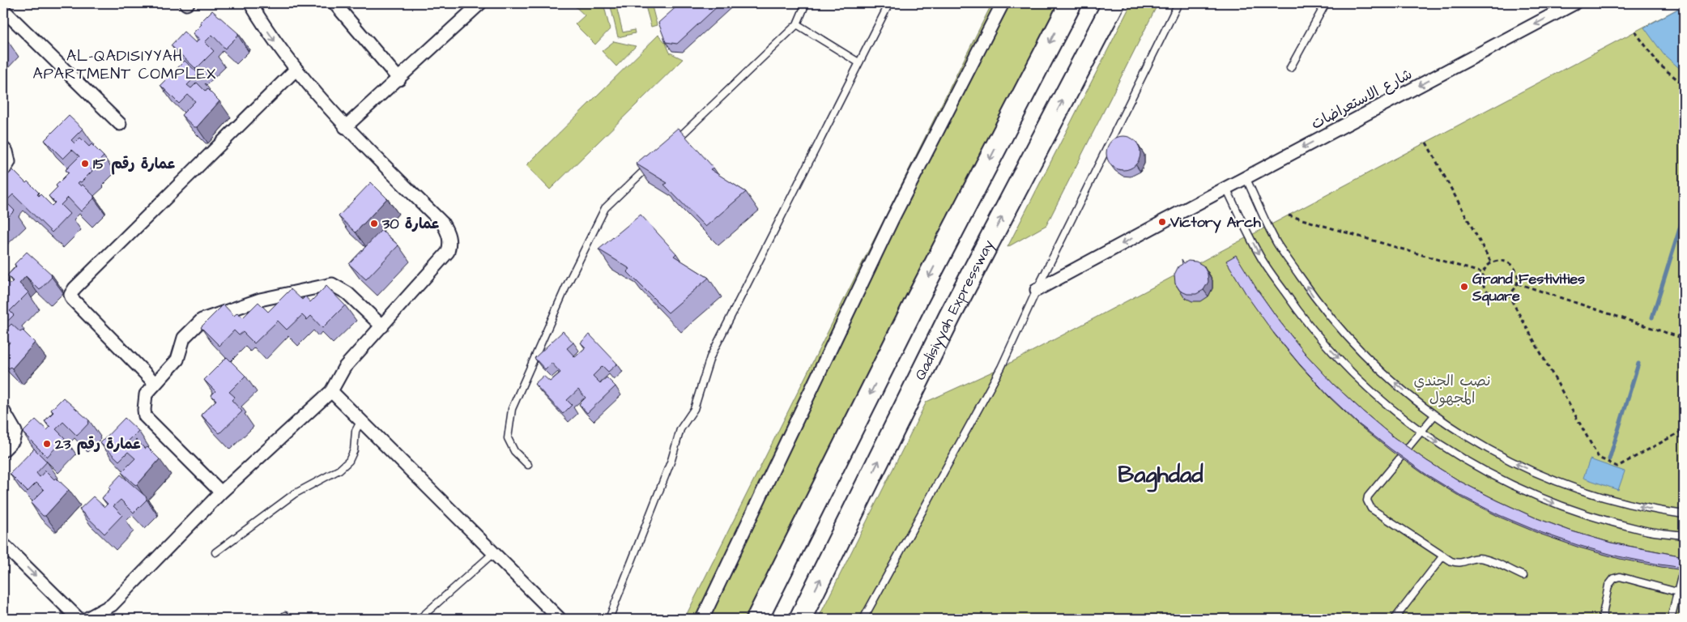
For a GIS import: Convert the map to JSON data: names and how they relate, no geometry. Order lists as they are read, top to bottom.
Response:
{
  "streets": {
    "highway": ["Qadisiyyah Expressway"],
    "street": ["شارع الاستعراضات"]
  },
  "one_way": ["شارع الاستعراضات"],
  "districts": ["AL-QADISIYYAH APARTMENT COMPLEX", "Baghdad"],
  "parks": ["نصب الجندي المجهول"],
  "places": [
    "عمارة رقم 15",
    "Victory Arch",
    "عمارة 30",
    "Grand Festivities Square",
    "عمارة رقم 23"
  ]
}
